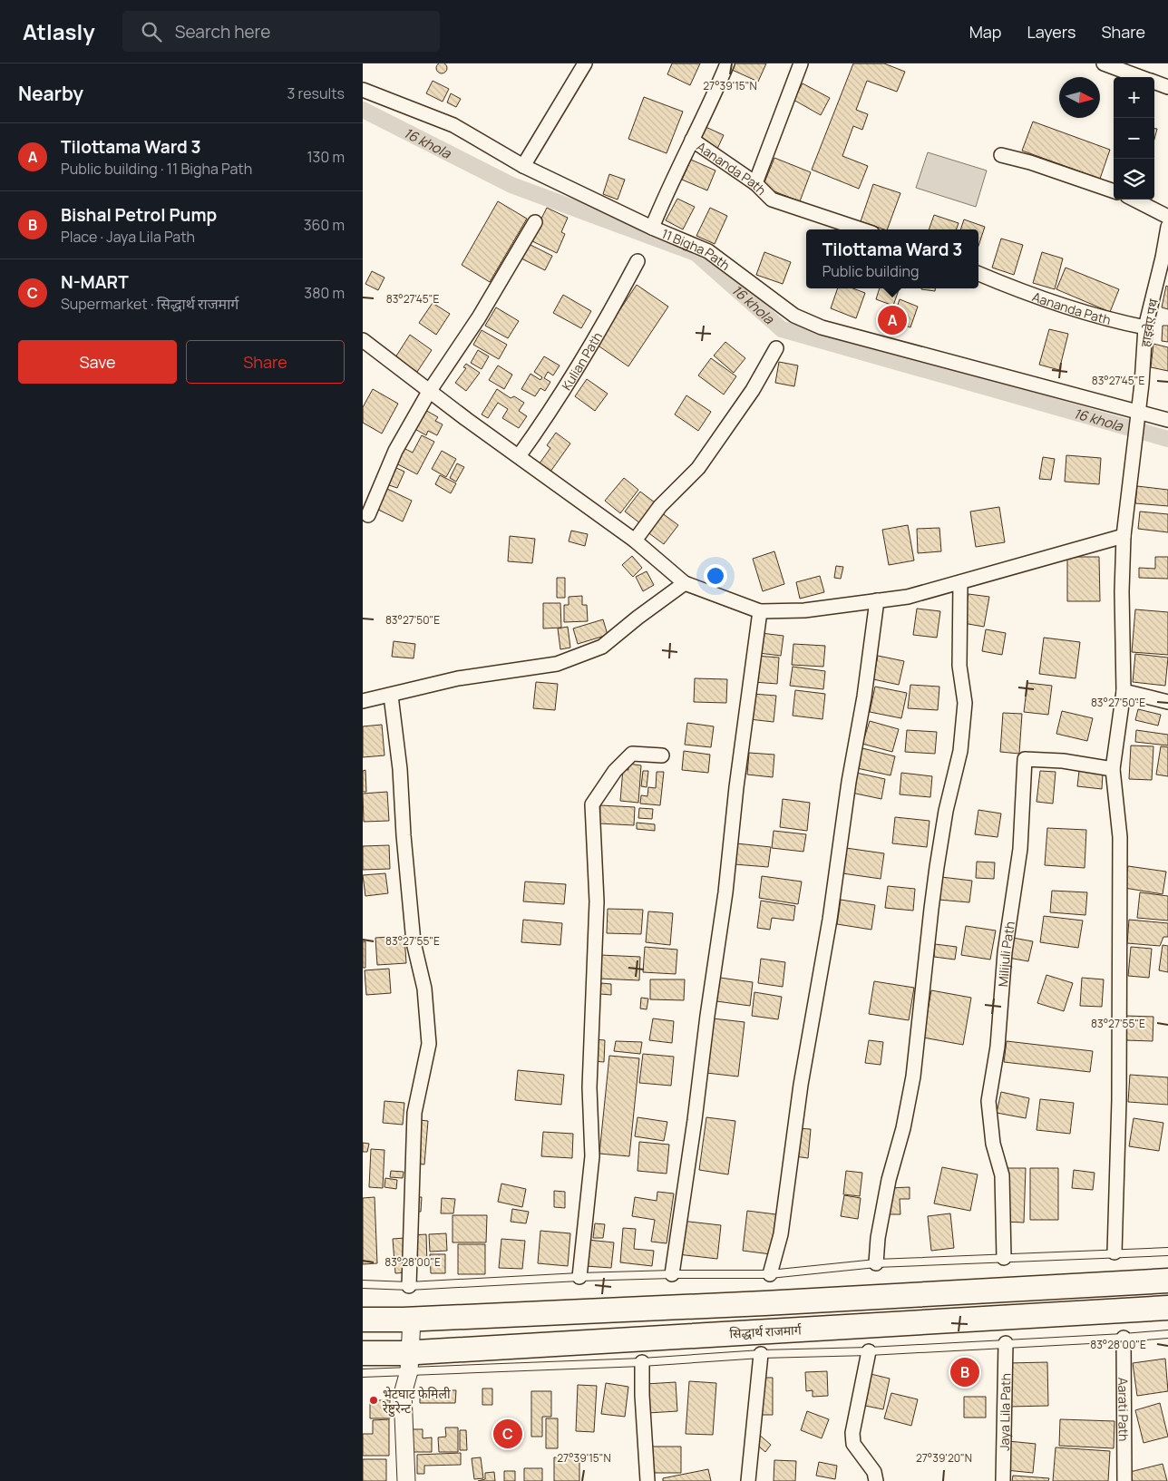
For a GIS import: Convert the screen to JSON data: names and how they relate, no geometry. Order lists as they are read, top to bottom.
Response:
{
  "streets": {
    "highway": ["सिद्धार्थ राजमार्ग"],
    "street": [
      "Aananda Path",
      "11 Bigha Path",
      "हाइवेए पथ",
      "Kulian Path",
      "Milijuli Path",
      "Aarati Path",
      "Jaya Lila Path"
    ]
  },
  "crossings": [
    ["Aananda Path", "हाइवेए पथ"],
    ["11 Bigha Path", "हाइवेए पथ"],
    ["हाइवेए पथ", "Milijuli Path"]
  ],
  "water": ["16 khola"],
  "places": ["भेटघाट फेमिली रेष्टुरेन्ट"],
  "north": "right",
  "page": {
    "header": "Atlasly",
    "search": "Search here",
    "nav": ["Map", "Layers", "Share"],
    "heading": ["Nearby", "3 results"],
    "map_buttons": ["+", "−"],
    "list": [
      {
        "mark": "A",
        "name": "Tilottama Ward 3",
        "note": "Public building · 11 Bigha Path",
        "value": "130 m"
      },
      {
        "mark": "B",
        "name": "Bishal Petrol Pump",
        "note": "Place · Jaya Lila Path",
        "value": "360 m"
      },
      {
        "mark": "C",
        "name": "N-MART",
        "note": "Supermarket · सिद्धार्थ राजमार्ग",
        "value": "380 m"
      }
    ],
    "popup": ["Tilottama Ward 3", "Public building"],
    "pins": ["A", "B", "C"],
    "buttons": ["Save", "Share"]
  },
  "coordinates": [
    "27°39'15\"N",
    "83°27'45\"E",
    "83°27'50\"E",
    "83°27'55\"E",
    "83°28'00\"E",
    "27°39'20\"N"
  ]
}
